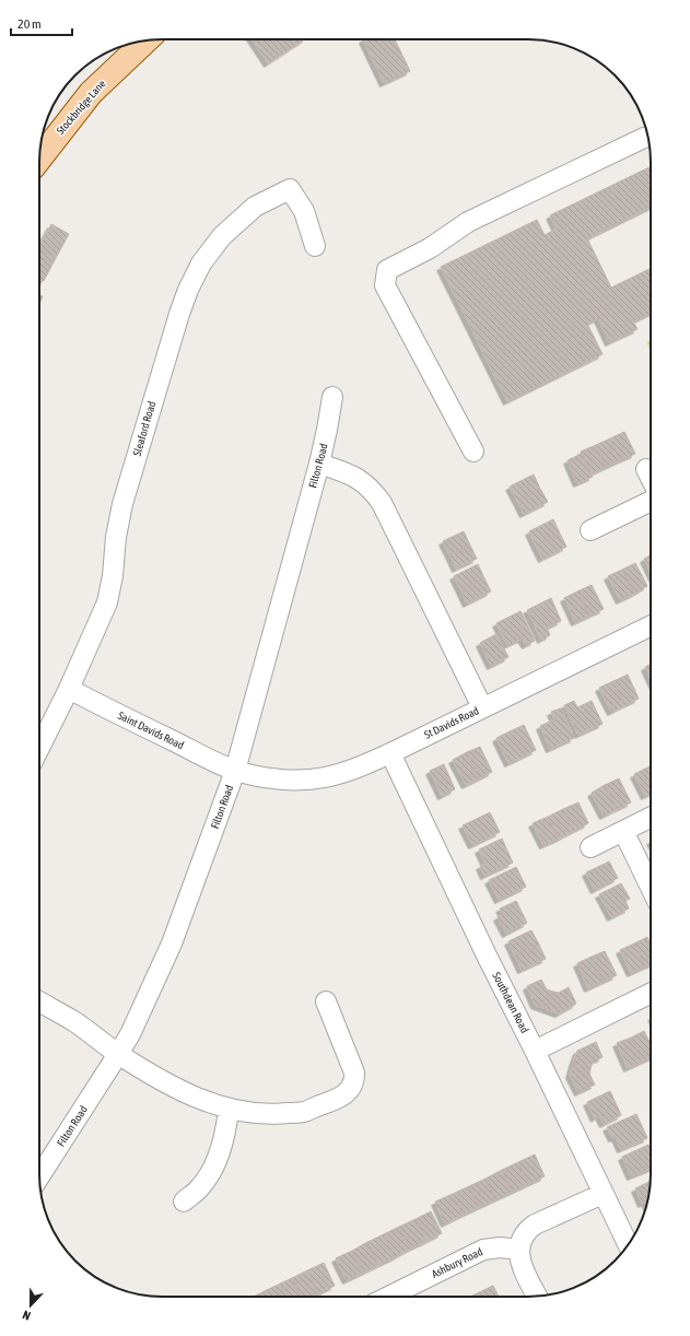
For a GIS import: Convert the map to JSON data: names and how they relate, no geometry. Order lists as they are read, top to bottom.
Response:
{
  "streets": {
    "main road": ["Stockbridge Lane"],
    "street": [
      "Sleaford Road",
      "Filton Road",
      "St Davids Road",
      "Saint Davids Road",
      "Southdean Road",
      "Ashbury Road"
    ]
  },
  "crossings": [
    ["Sleaford Road", "Saint Davids Road"],
    ["Filton Road", "St Davids Road"],
    ["Filton Road", "Saint Davids Road"],
    ["St Davids Road", "Saint Davids Road"],
    ["St Davids Road", "Southdean Road"]
  ],
  "scale_bar": "20 m",
  "north": "bottom"
}
